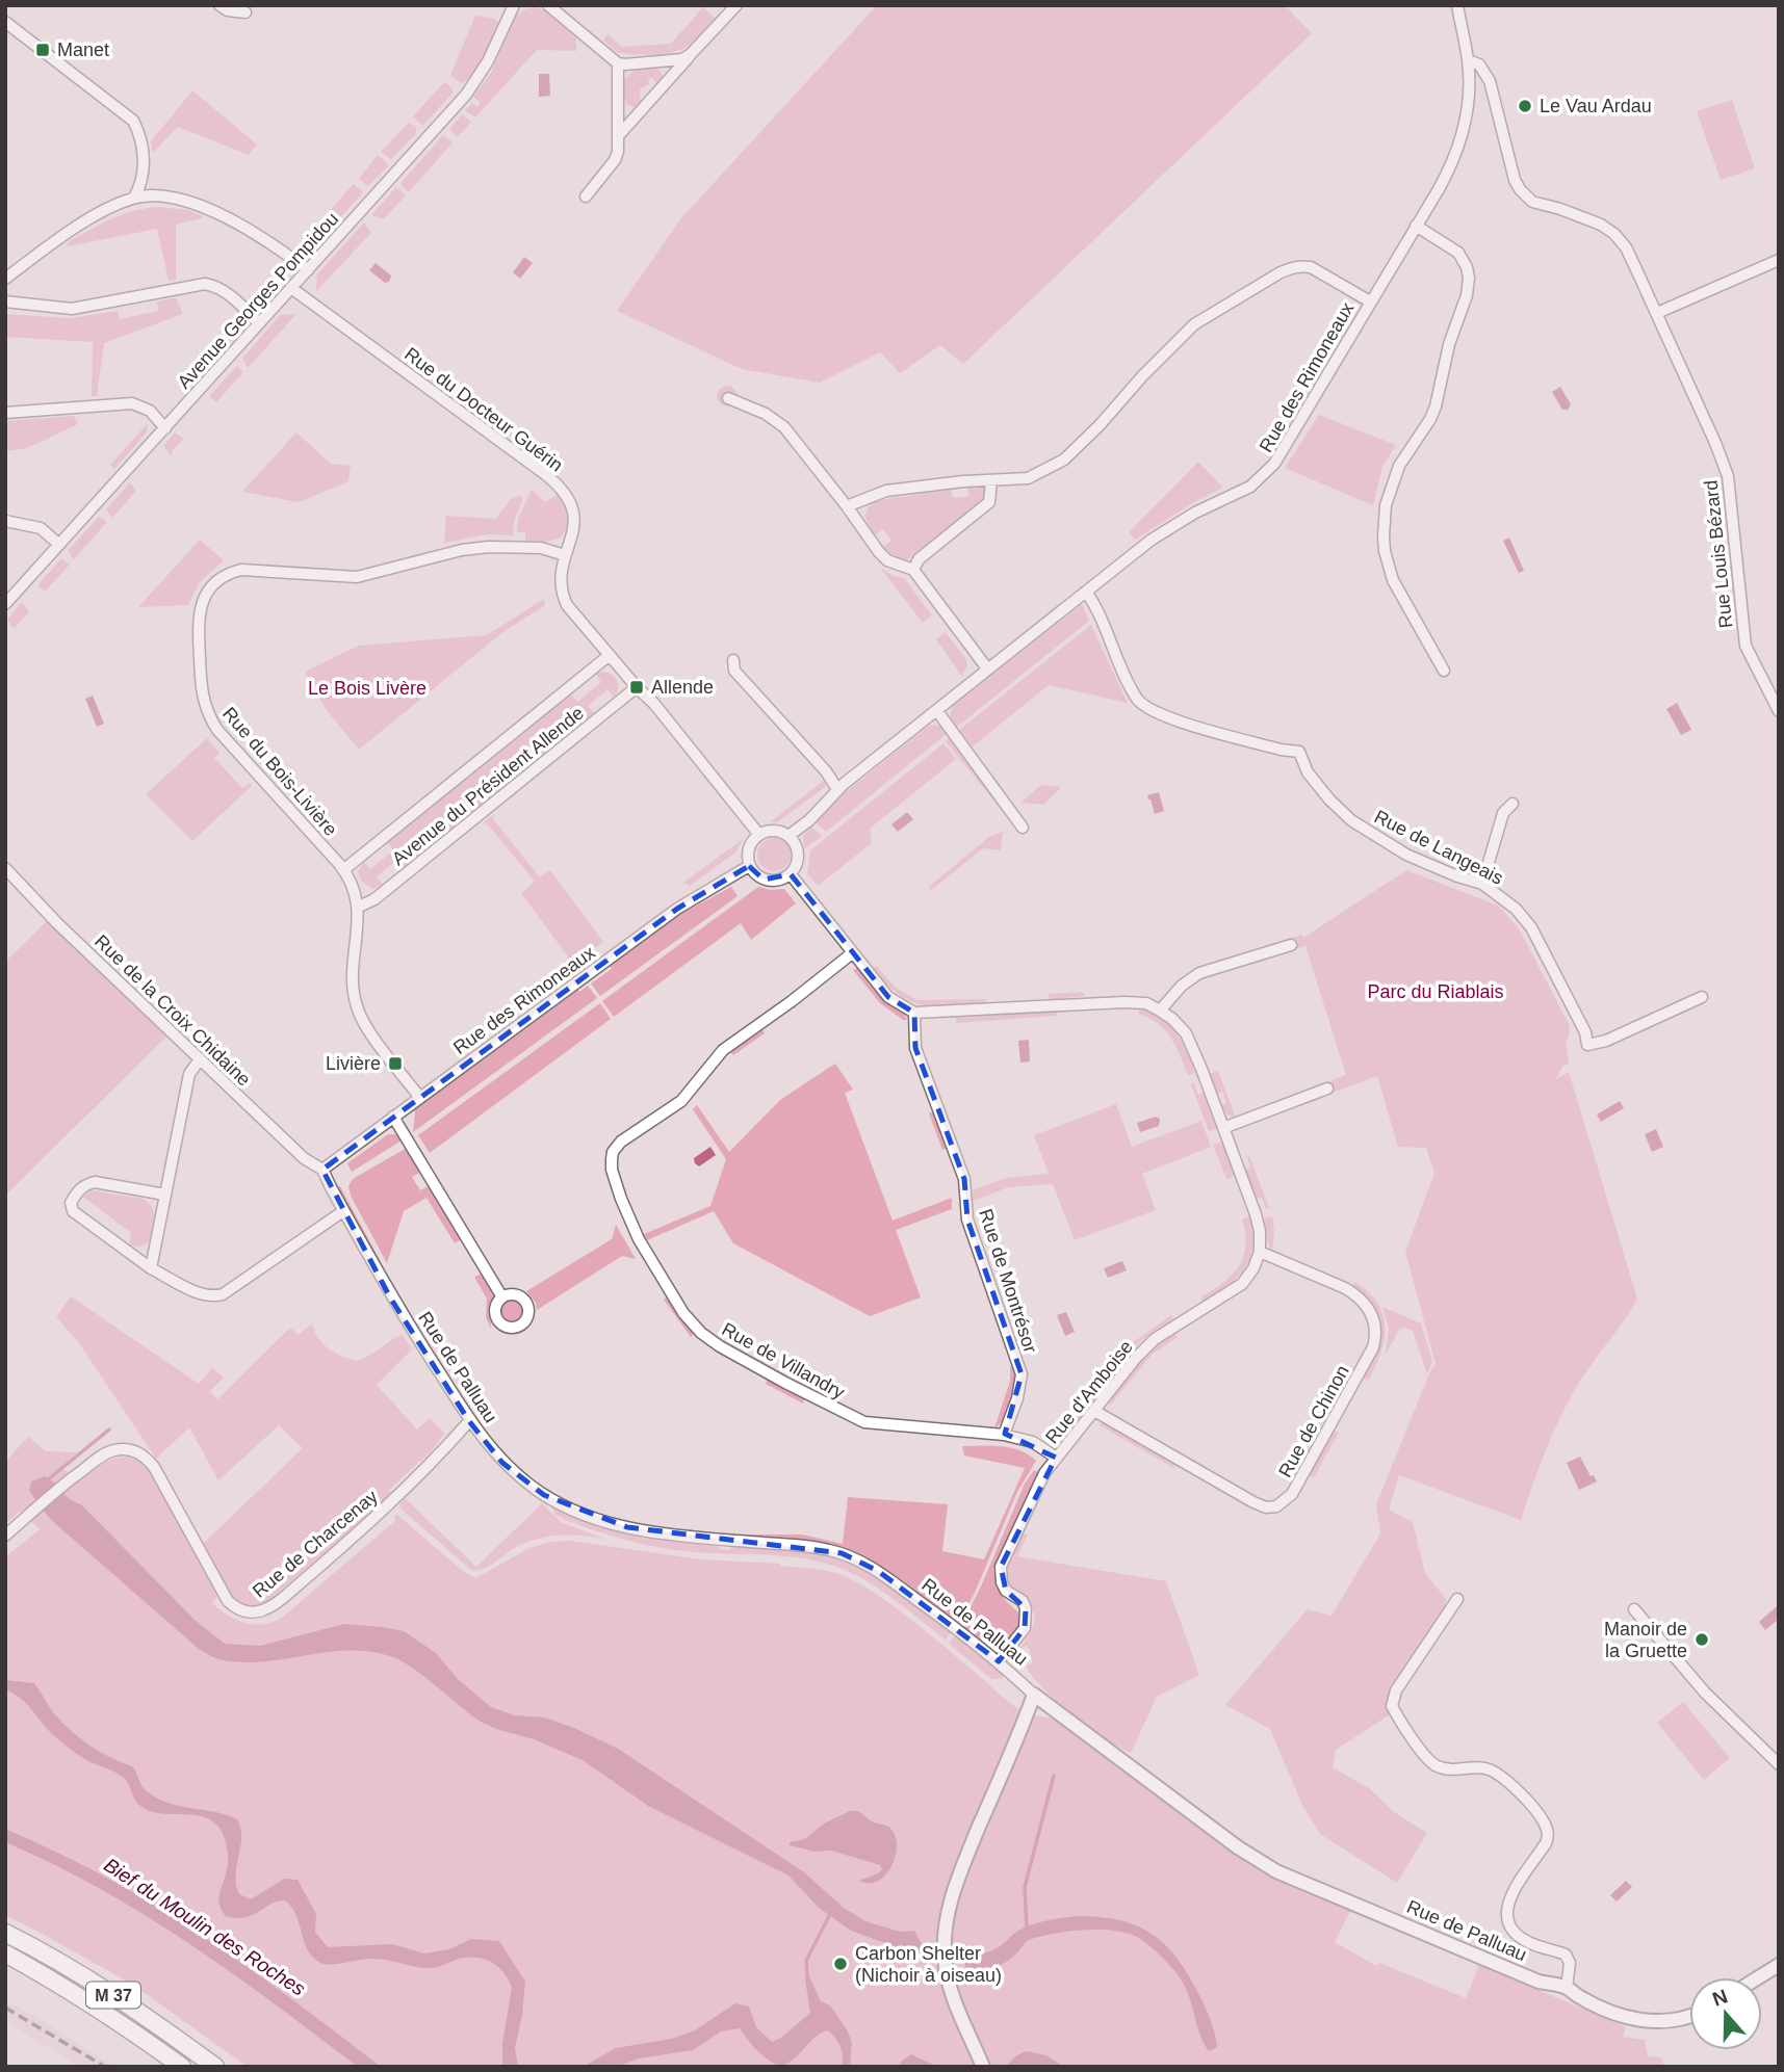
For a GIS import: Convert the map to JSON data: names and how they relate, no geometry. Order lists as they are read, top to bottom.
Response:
{
  "streets": {
    "highway": ["M 37"],
    "street": [
      "Avenue Georges Pompidou",
      "Rue des Rimoneaux",
      "Rue du Docteur Guérin",
      "Rue Louis Bézard",
      "Rue du Bois-Livière",
      "Avenue du Président Allende",
      "Rue de Langeais",
      "Rue de la Croix Chidaine",
      "Rue de Montrésor",
      "Rue de Villandry",
      "Rue de Palluau",
      "Rue d'Amboise",
      "Rue de Chinon",
      "Rue de Charcenay"
    ]
  },
  "crossings": [
    ["Avenue Georges Pompidou", "Rue du Docteur Guérin"],
    ["Rue des Rimoneaux", "Rue du Docteur Guérin"],
    ["Rue des Rimoneaux", "Rue Louis Bézard"],
    ["Rue des Rimoneaux", "Rue du Bois-Livière"],
    ["Rue des Rimoneaux", "Rue de Langeais"],
    ["Rue des Rimoneaux", "Rue de la Croix Chidaine"],
    ["Rue des Rimoneaux", "Rue de Palluau"],
    ["Rue du Docteur Guérin", "Rue du Bois-Livière"],
    ["Rue du Docteur Guérin", "Avenue du Président Allende"],
    ["Rue du Bois-Livière", "Avenue du Président Allende"],
    ["Rue de la Croix Chidaine", "Rue de Palluau"],
    ["Rue de Montrésor", "Rue de Villandry"],
    ["Rue de Villandry", "Rue d'Amboise"],
    ["Rue de Palluau", "Rue d'Amboise"],
    ["Rue de Palluau", "Rue de Charcenay"],
    ["Rue d'Amboise", "Rue de Chinon"]
  ],
  "water": ["Bief du Moulin des Roches"],
  "parks": ["Le Bois Livère", "Parc du Riablais"],
  "places": {
    "transit": ["Manet", "Allende", "Livière"],
    "other": ["Le Vau Ardau", "Manoir de la Gruette", "Carbon Shelter (Nichoir à oiseau)"]
  },
  "north": "top"
}
